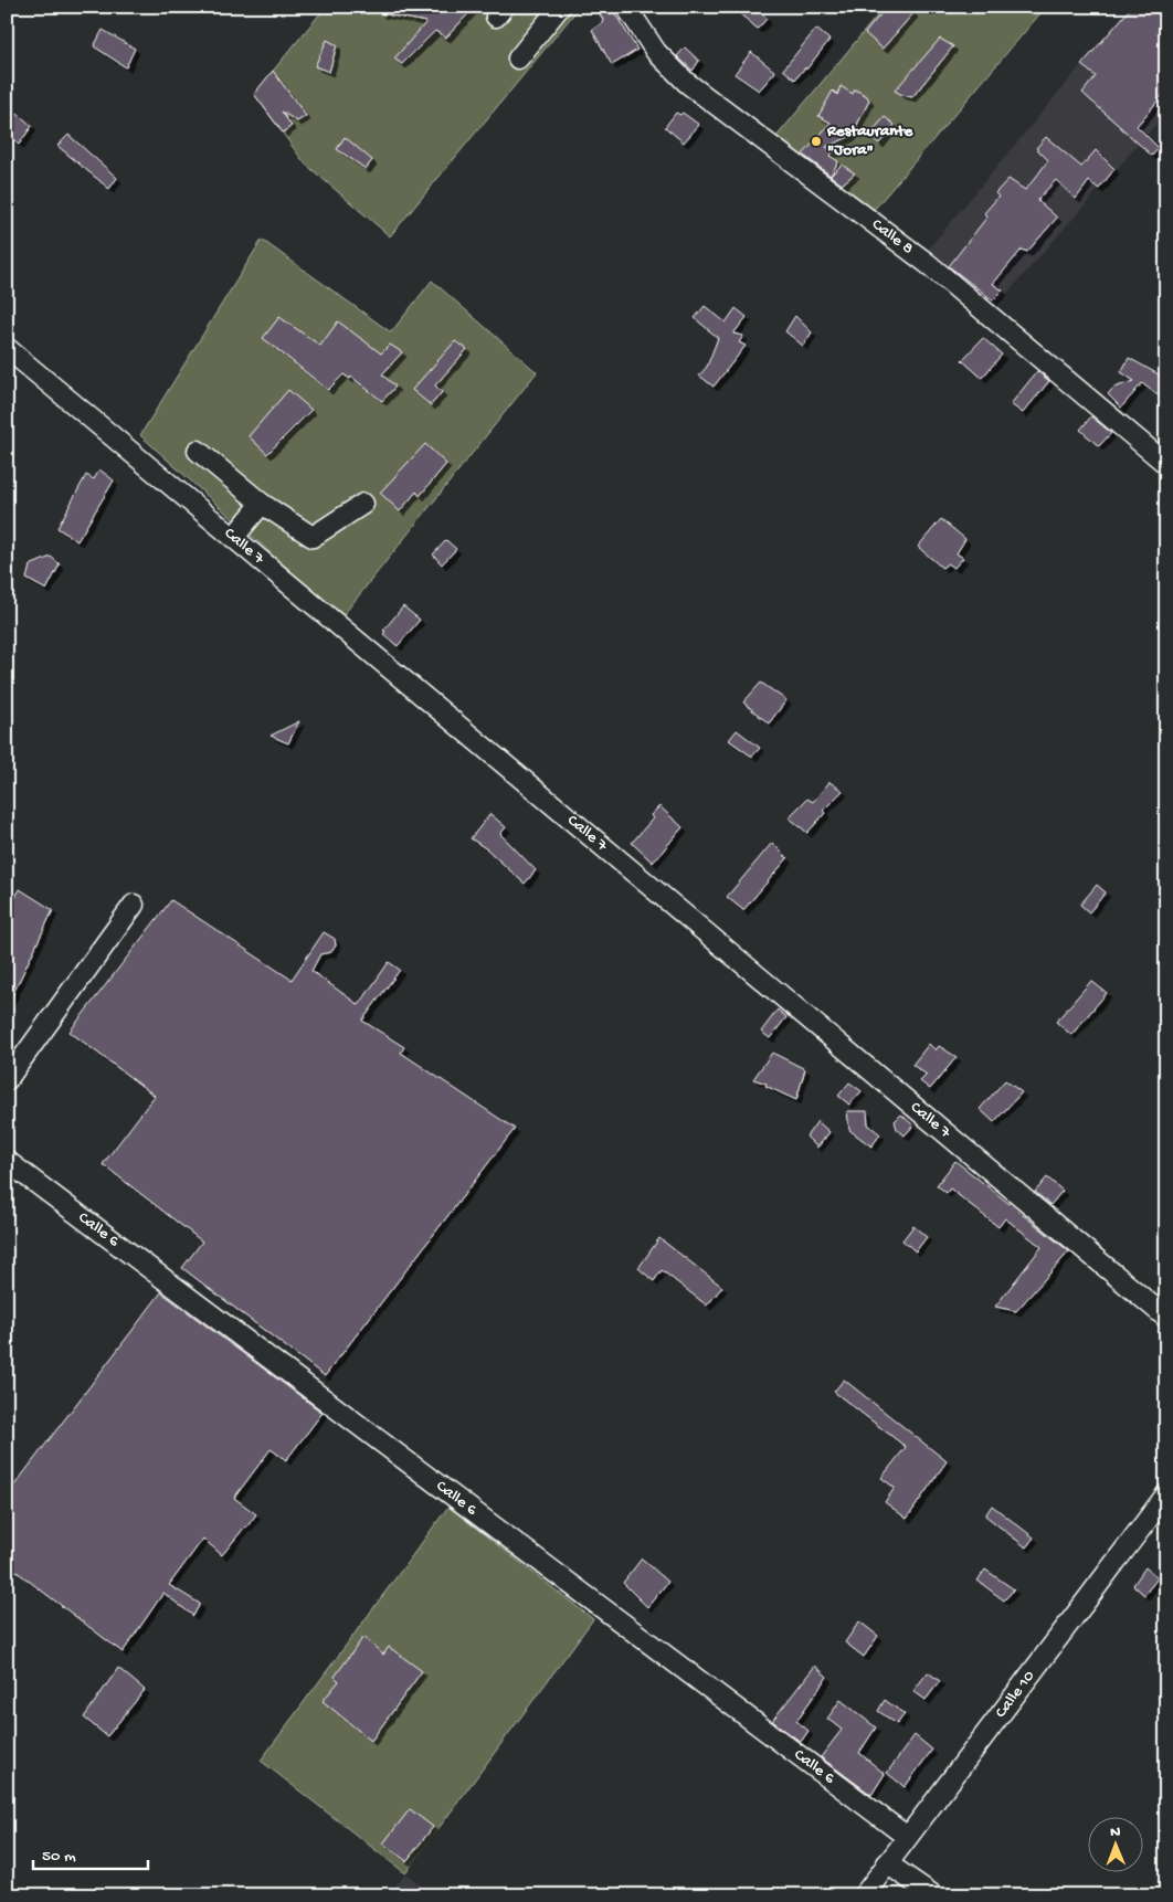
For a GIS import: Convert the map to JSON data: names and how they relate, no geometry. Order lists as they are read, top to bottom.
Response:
{
  "streets": {
    "street": [
      "Calle 8",
      "Calle 7",
      "Calle 6",
      "Calle 10"
    ]
  },
  "crossings": [
    ["Calle 6", "Calle 10"]
  ],
  "places": ["Restaurante \"Jora\""],
  "scale_bar": "50 m",
  "north": "top"
}
